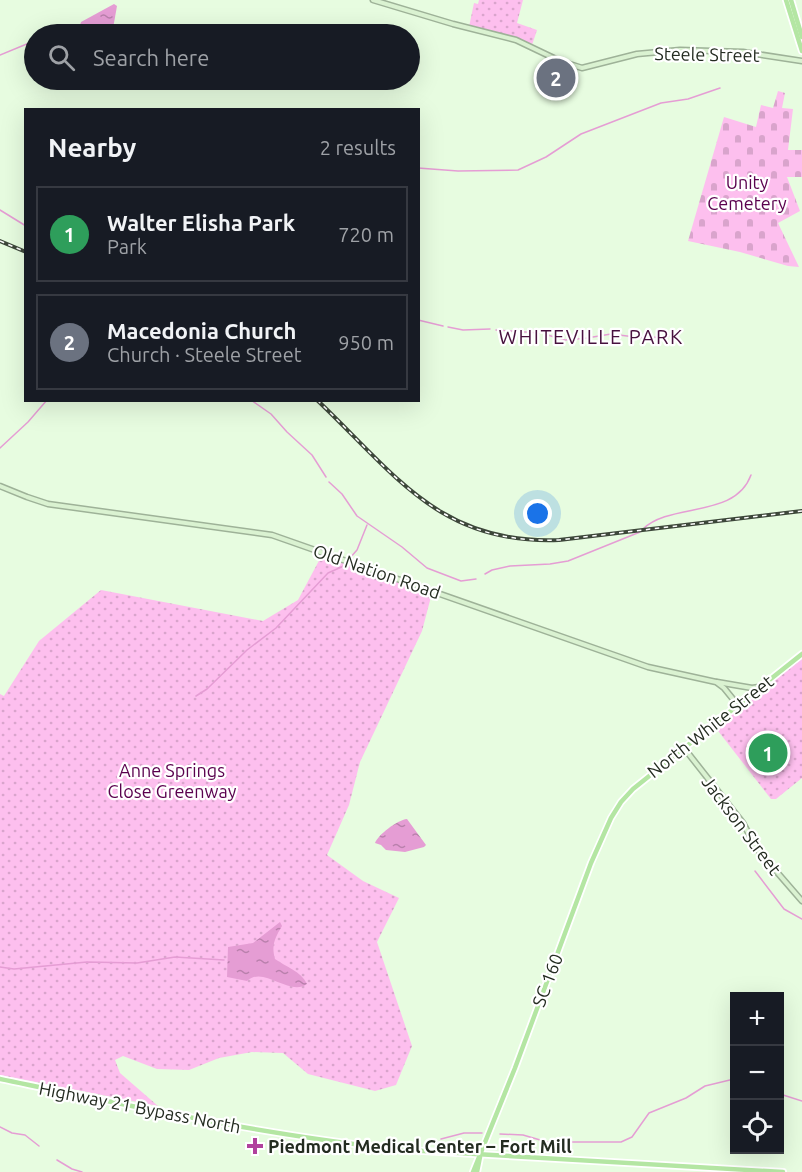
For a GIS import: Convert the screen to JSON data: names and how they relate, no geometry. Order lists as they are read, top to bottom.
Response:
{
  "streets": {
    "main road": [
      "Steele Street",
      "Old Nation Road",
      "North White Street",
      "Jackson Street",
      "SC 160",
      "Highway 21 Bypass North"
    ]
  },
  "crossings": [
    ["Old Nation Road", "North White Street"],
    ["North White Street", "Jackson Street"],
    ["North White Street", "SC 160"],
    ["SC 160", "Highway 21 Bypass North"]
  ],
  "districts": ["WHITEVILLE PARK"],
  "parks": ["Unity Cemetery", "Anne Springs Close Greenway"],
  "places": {
    "health": ["Piedmont Medical Center – Fort Mill"]
  },
  "page": {
    "search": "Search here",
    "pins": ["2", "1"],
    "heading": ["Nearby", "2 results"],
    "list": [
      {
        "mark": "1",
        "name": "Walter Elisha Park",
        "note": "Park",
        "value": "720 m"
      },
      {
        "mark": "2",
        "name": "Macedonia Church",
        "note": "Church · Steele Street",
        "value": "950 m"
      }
    ],
    "map_buttons": ["+", "−"]
  }
}
